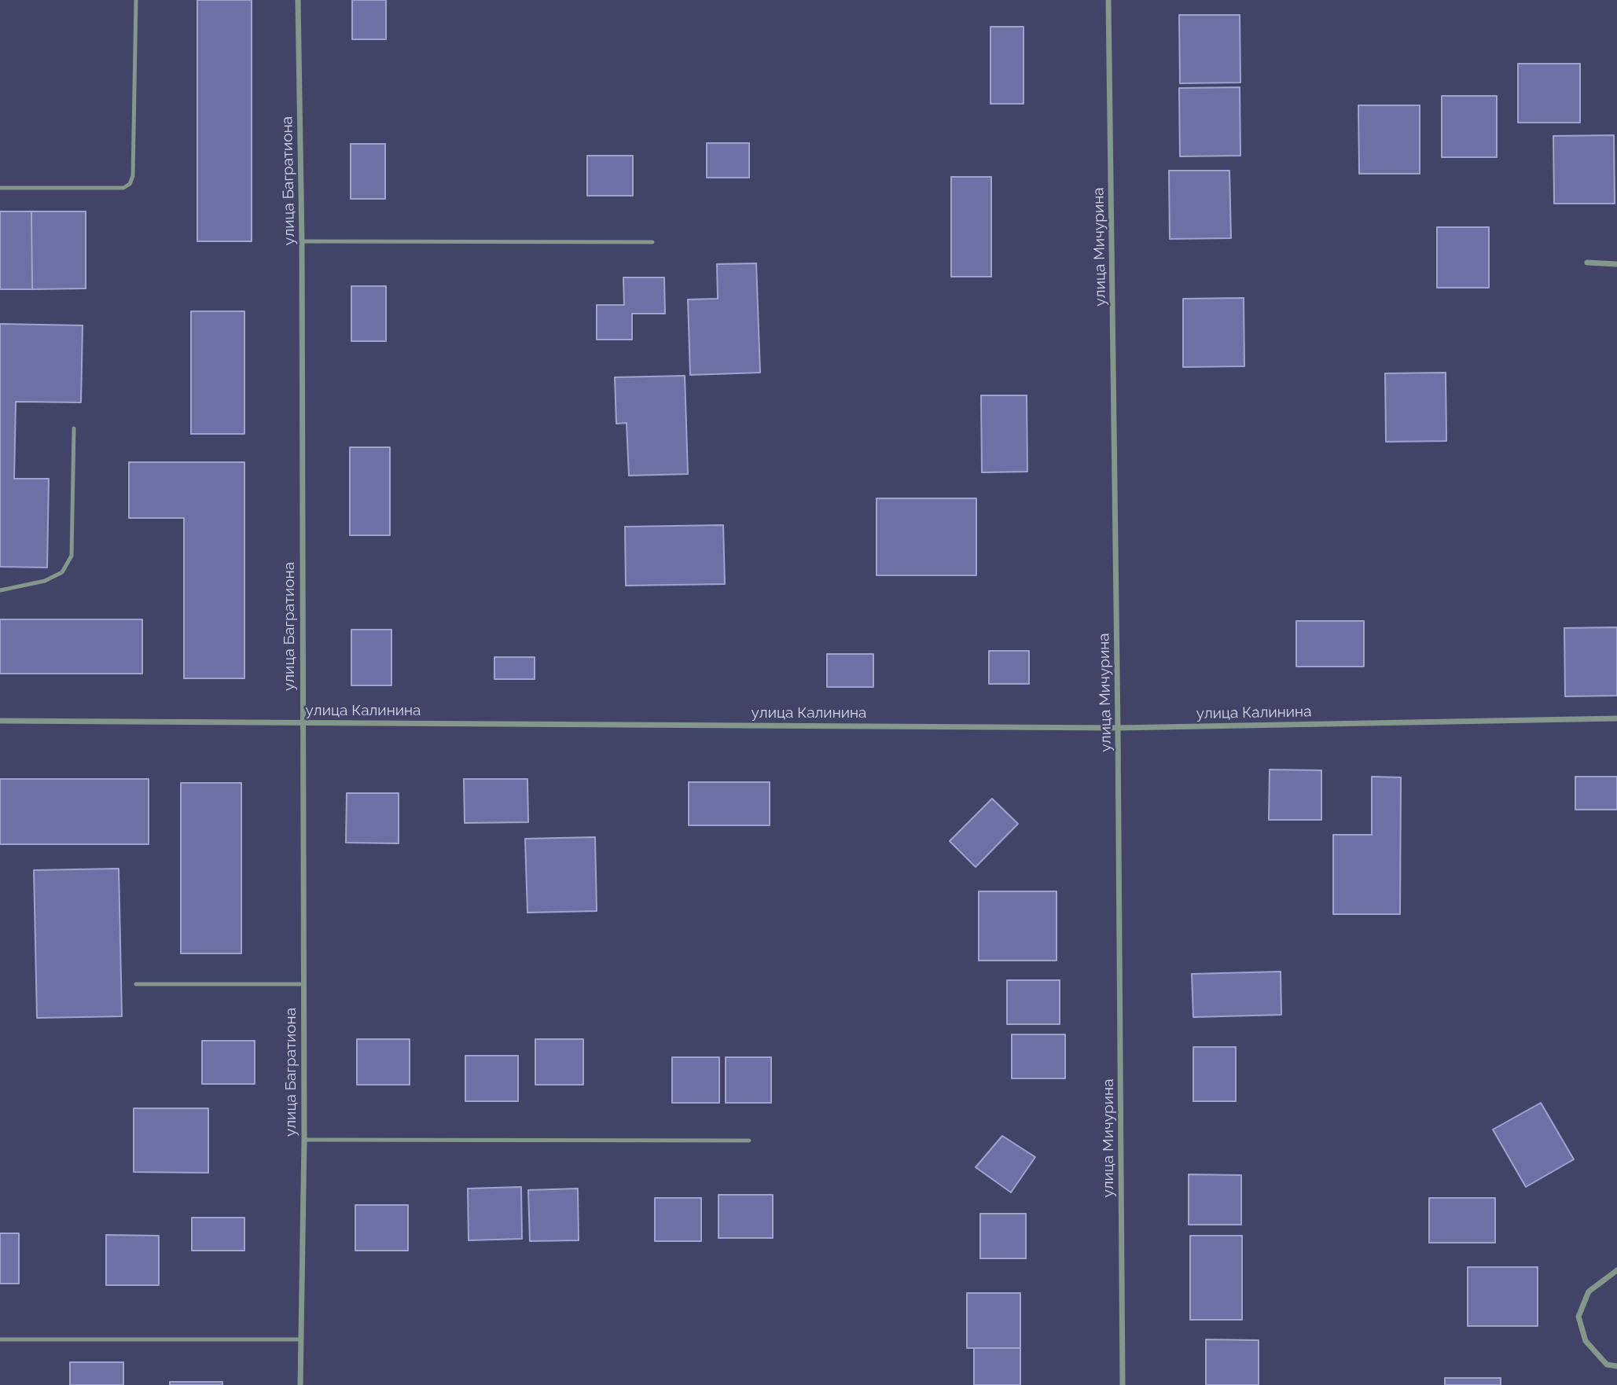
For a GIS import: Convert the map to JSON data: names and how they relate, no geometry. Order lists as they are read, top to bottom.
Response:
{
  "streets": {
    "street": ["улица Багратиона", "улица Мичурина", "улица Калинина"]
  },
  "crossings": [
    ["улица Багратиона", "улица Калинина"],
    ["улица Мичурина", "улица Калинина"]
  ]
}
